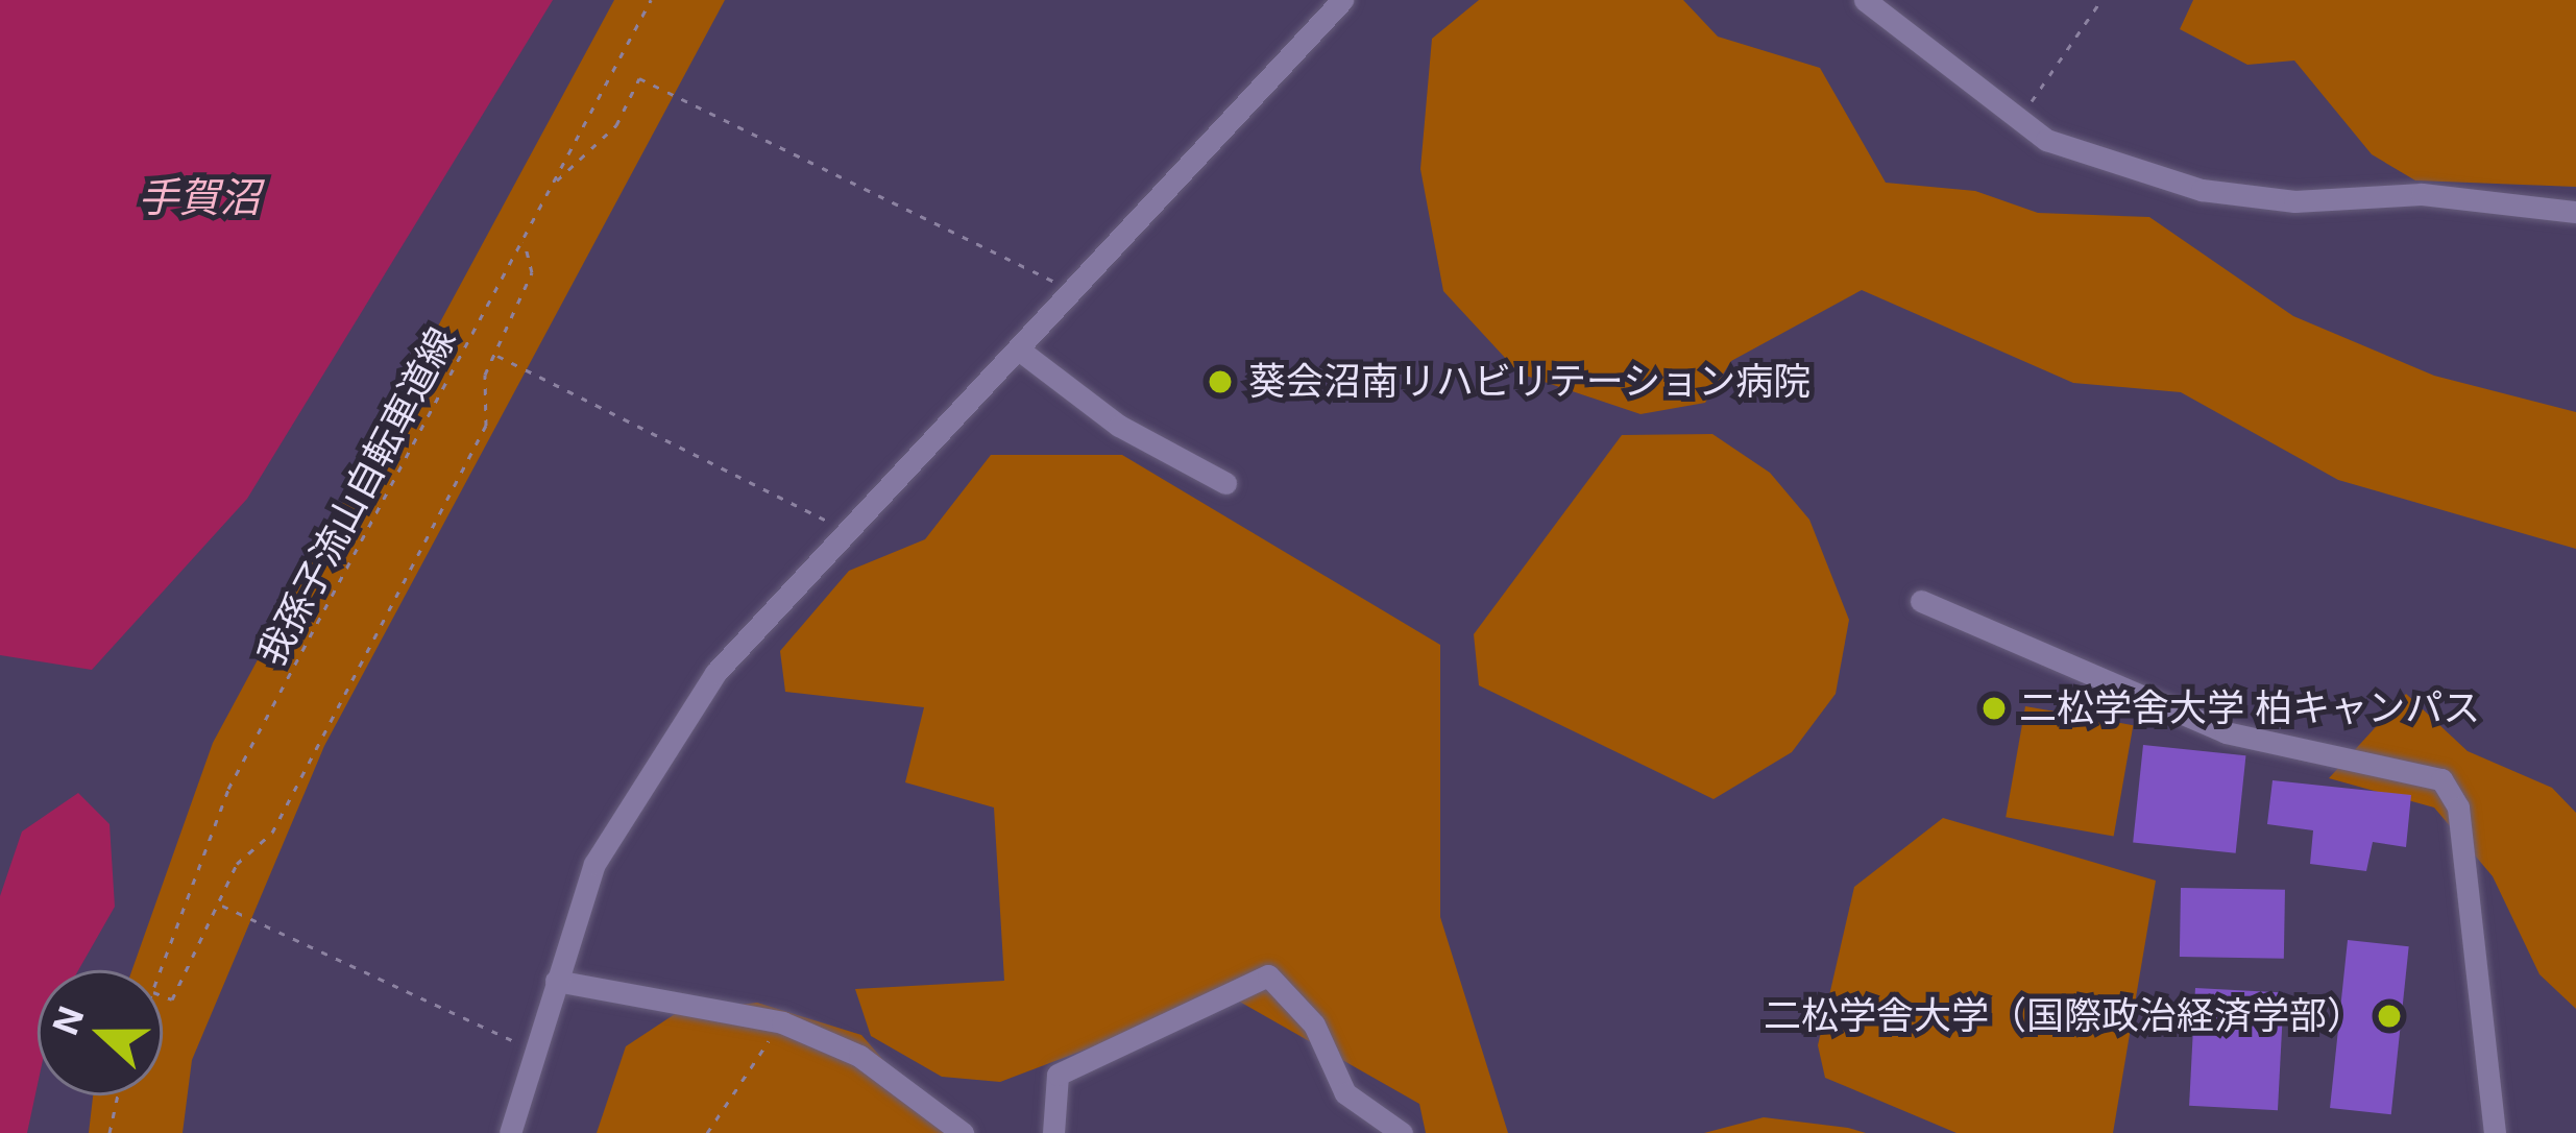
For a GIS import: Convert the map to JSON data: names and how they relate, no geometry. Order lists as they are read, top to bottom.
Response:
{
  "streets": {
    "path": ["我孫子流山自転車道線"]
  },
  "water": ["手賀沼"],
  "places": ["葵会沼南リハビリテーション病院", "二松学舍大学 柏キャンパス", "二松学舎大学（国際政治経済学部）"],
  "north": "left"
}
